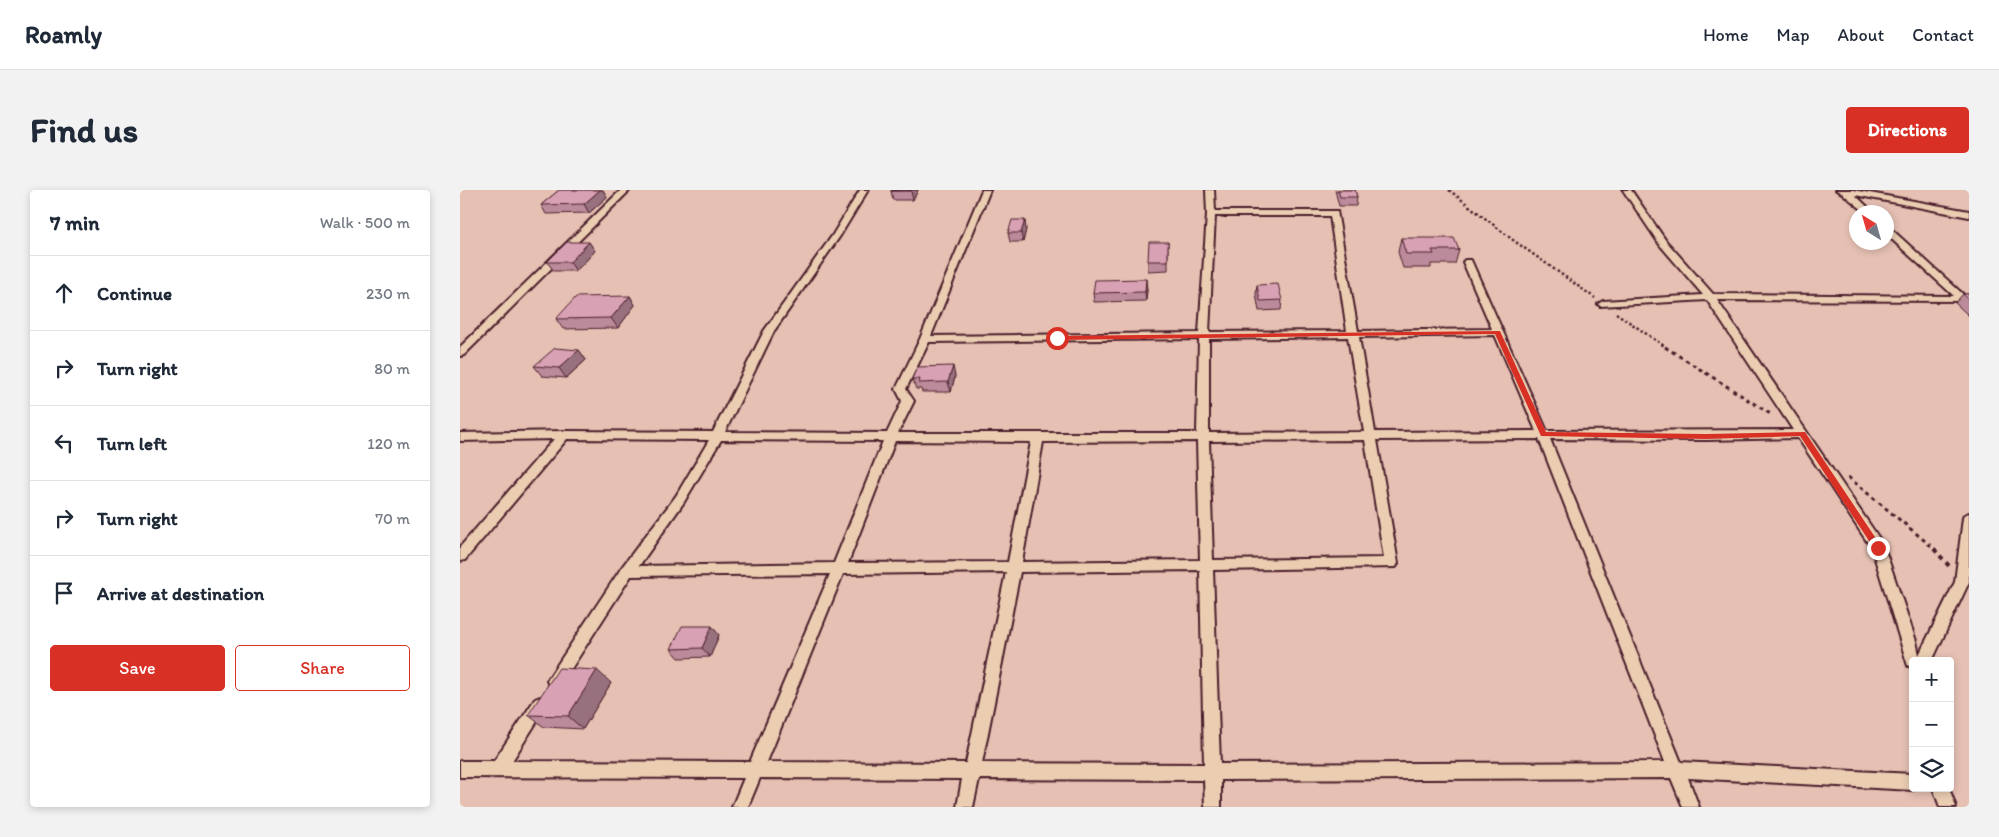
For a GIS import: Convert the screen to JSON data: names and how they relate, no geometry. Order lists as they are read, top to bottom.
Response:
{
  "north": "top left",
  "page": {
    "header": "Roamly",
    "nav": [
      "Home",
      "Map",
      "About",
      "Contact"
    ],
    "buttons": [
      "Directions",
      ["Save", "Share"]
    ],
    "title": "Find us",
    "heading": ["7 min", "Walk · 500 m"],
    "list": [
      ["Continue", "230 m"],
      ["Turn right", "80 m"],
      ["Turn left", "120 m"],
      ["Turn right", "70 m"],
      "Arrive at destination"
    ],
    "map_buttons": ["+", "−"]
  }
}
